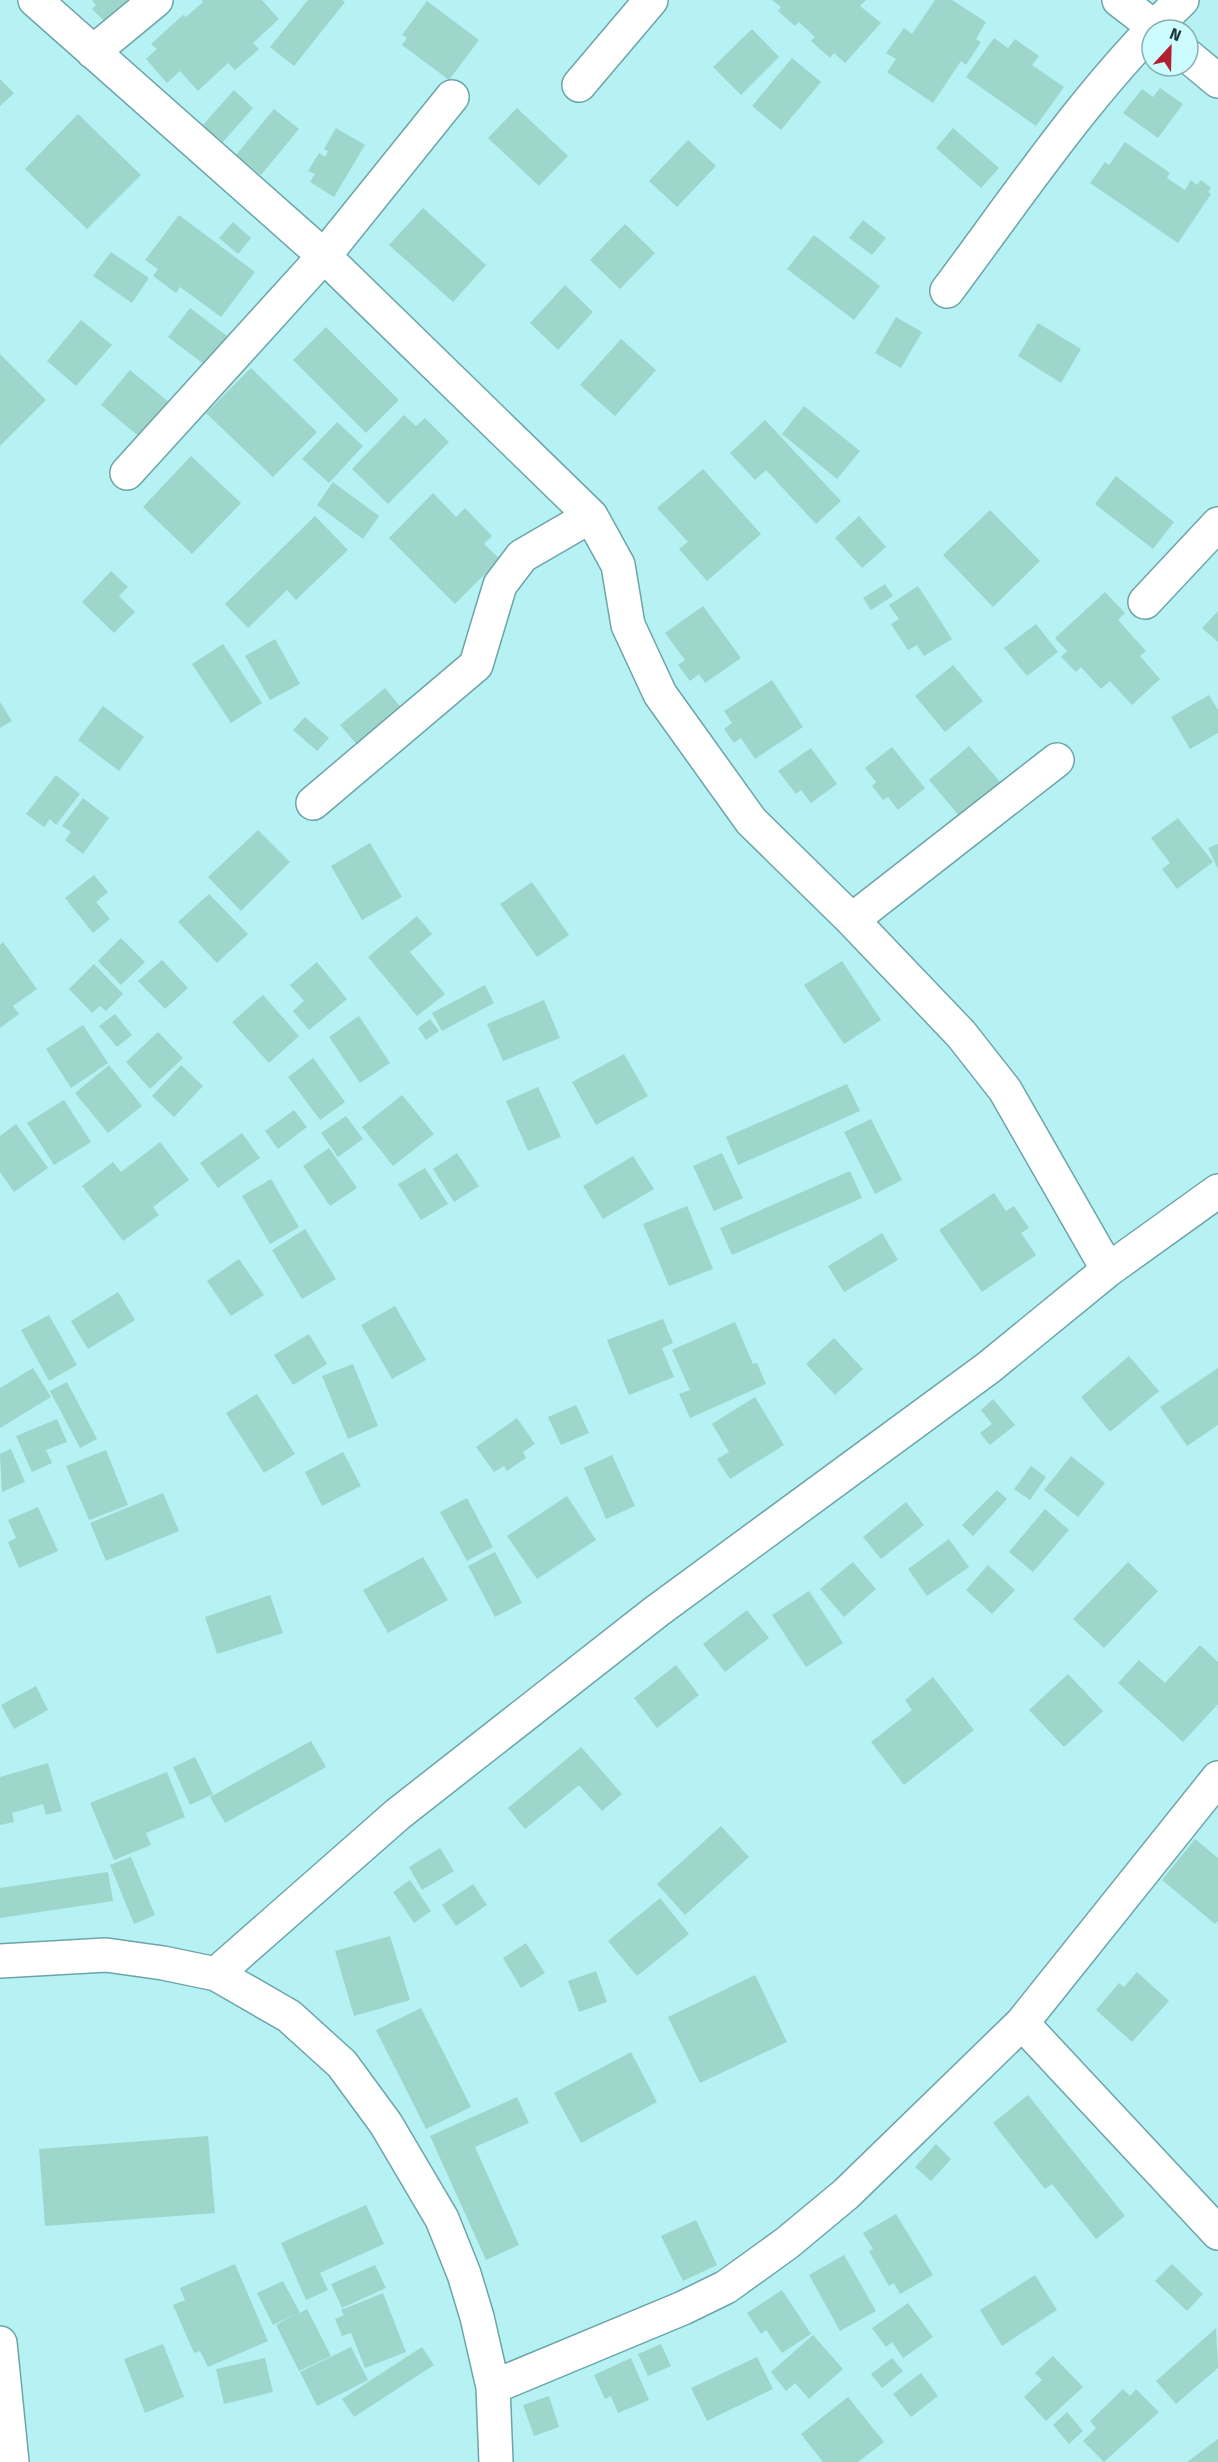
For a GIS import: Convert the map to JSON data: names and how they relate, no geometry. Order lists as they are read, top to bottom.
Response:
{
  "north": "top"
}
